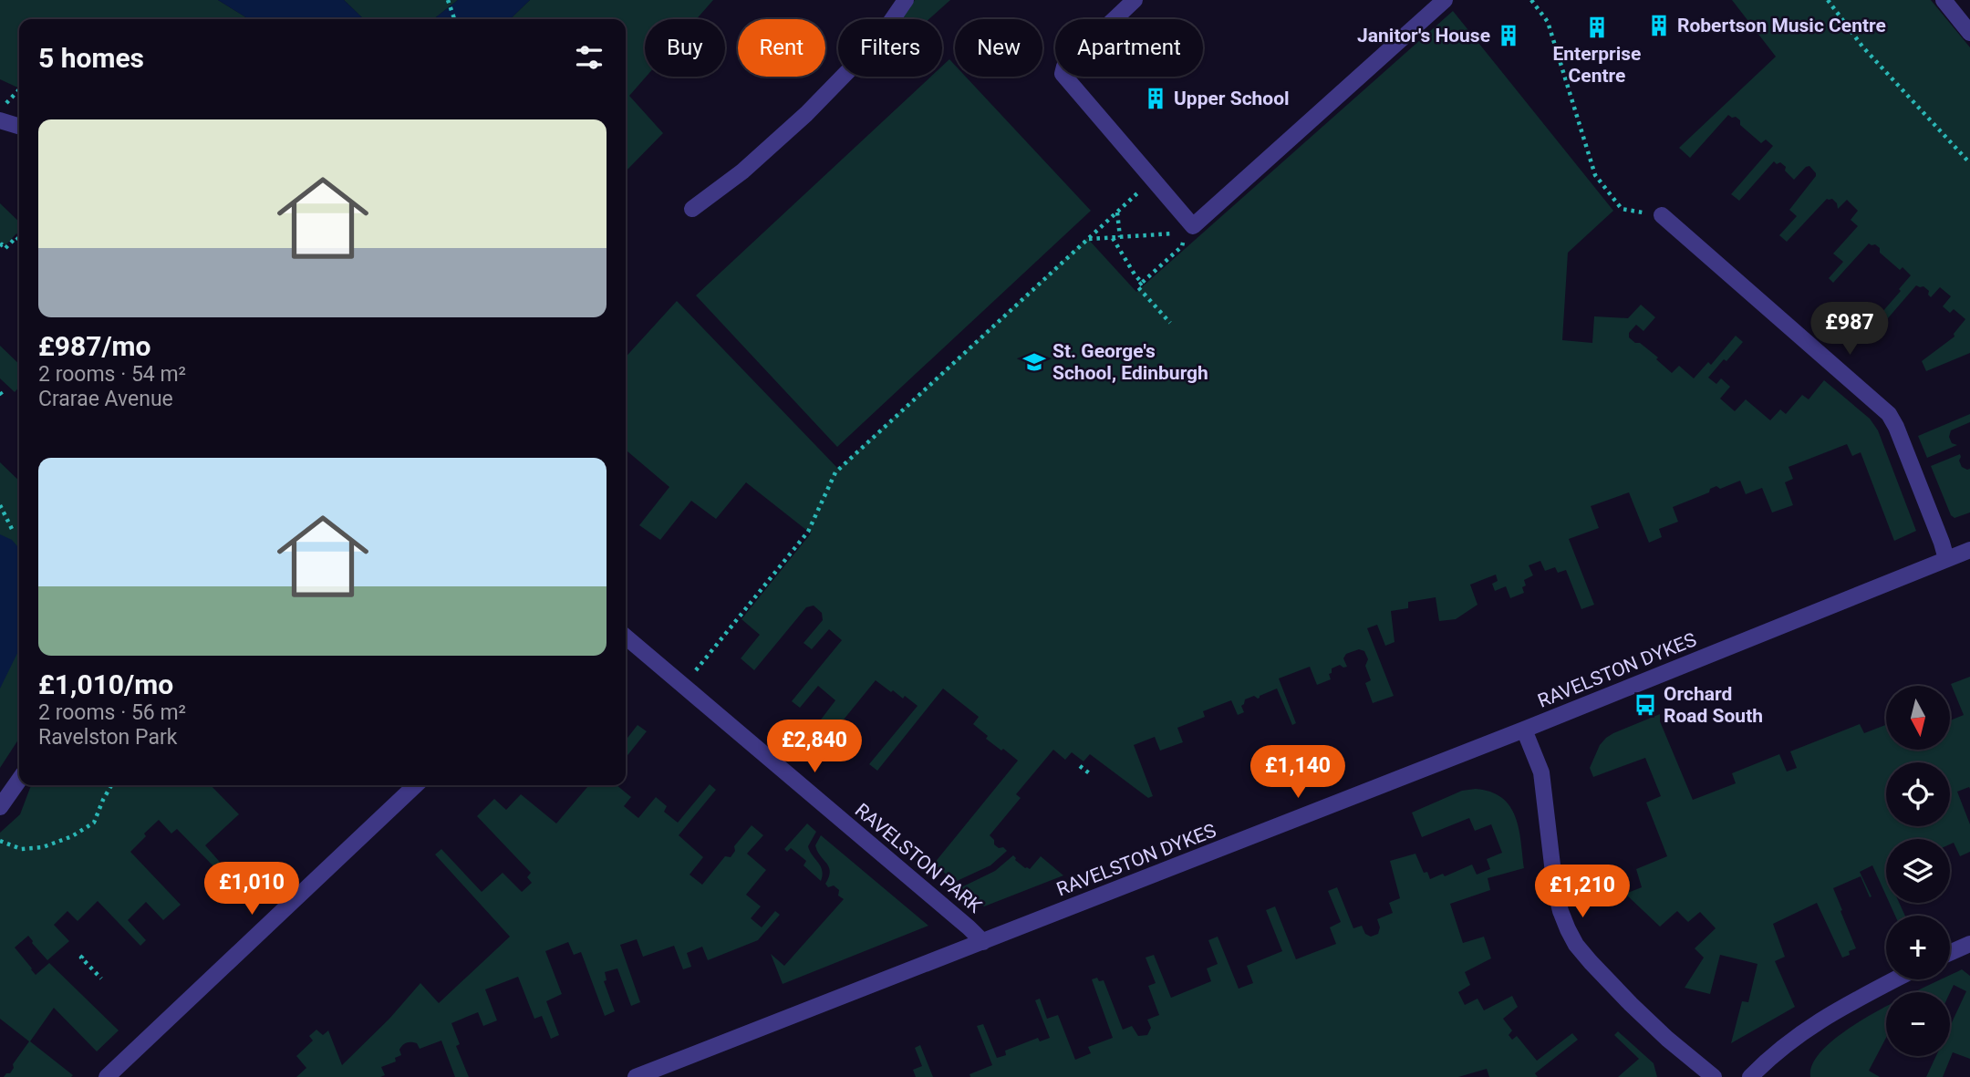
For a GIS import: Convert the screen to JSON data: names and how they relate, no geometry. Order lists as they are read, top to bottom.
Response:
{
  "streets": {
    "street": ["RAVELSTON DYKES", "RAVELSTON PARK"]
  },
  "crossings": [
    ["RAVELSTON DYKES", "RAVELSTON PARK"]
  ],
  "places": {
    "building": [
      "Robertson Music Centre",
      "Enterprise Centre",
      "Janitor's House",
      "Upper School"
    ],
    "school or university": ["St. George's School, Edinburgh"],
    "bus stop": ["Orchard Road South"]
  },
  "north": "bottom",
  "page": {
    "chip": [
      "Buy",
      "Rent",
      "Filters",
      "New",
      "Apartment"
    ],
    "heading": "5 homes",
    "list": [
      {
        "name": "£987/mo",
        "note": "2 rooms · 54 m² · Crarae Avenue"
      },
      {
        "name": "£1,010/mo",
        "note": "2 rooms · 56 m² · Ravelston Park"
      }
    ],
    "price": [
      "£987",
      "£2,840",
      "£1,140",
      "£1,010",
      "£1,210"
    ],
    "map_buttons": ["+", "−"]
  }
}
